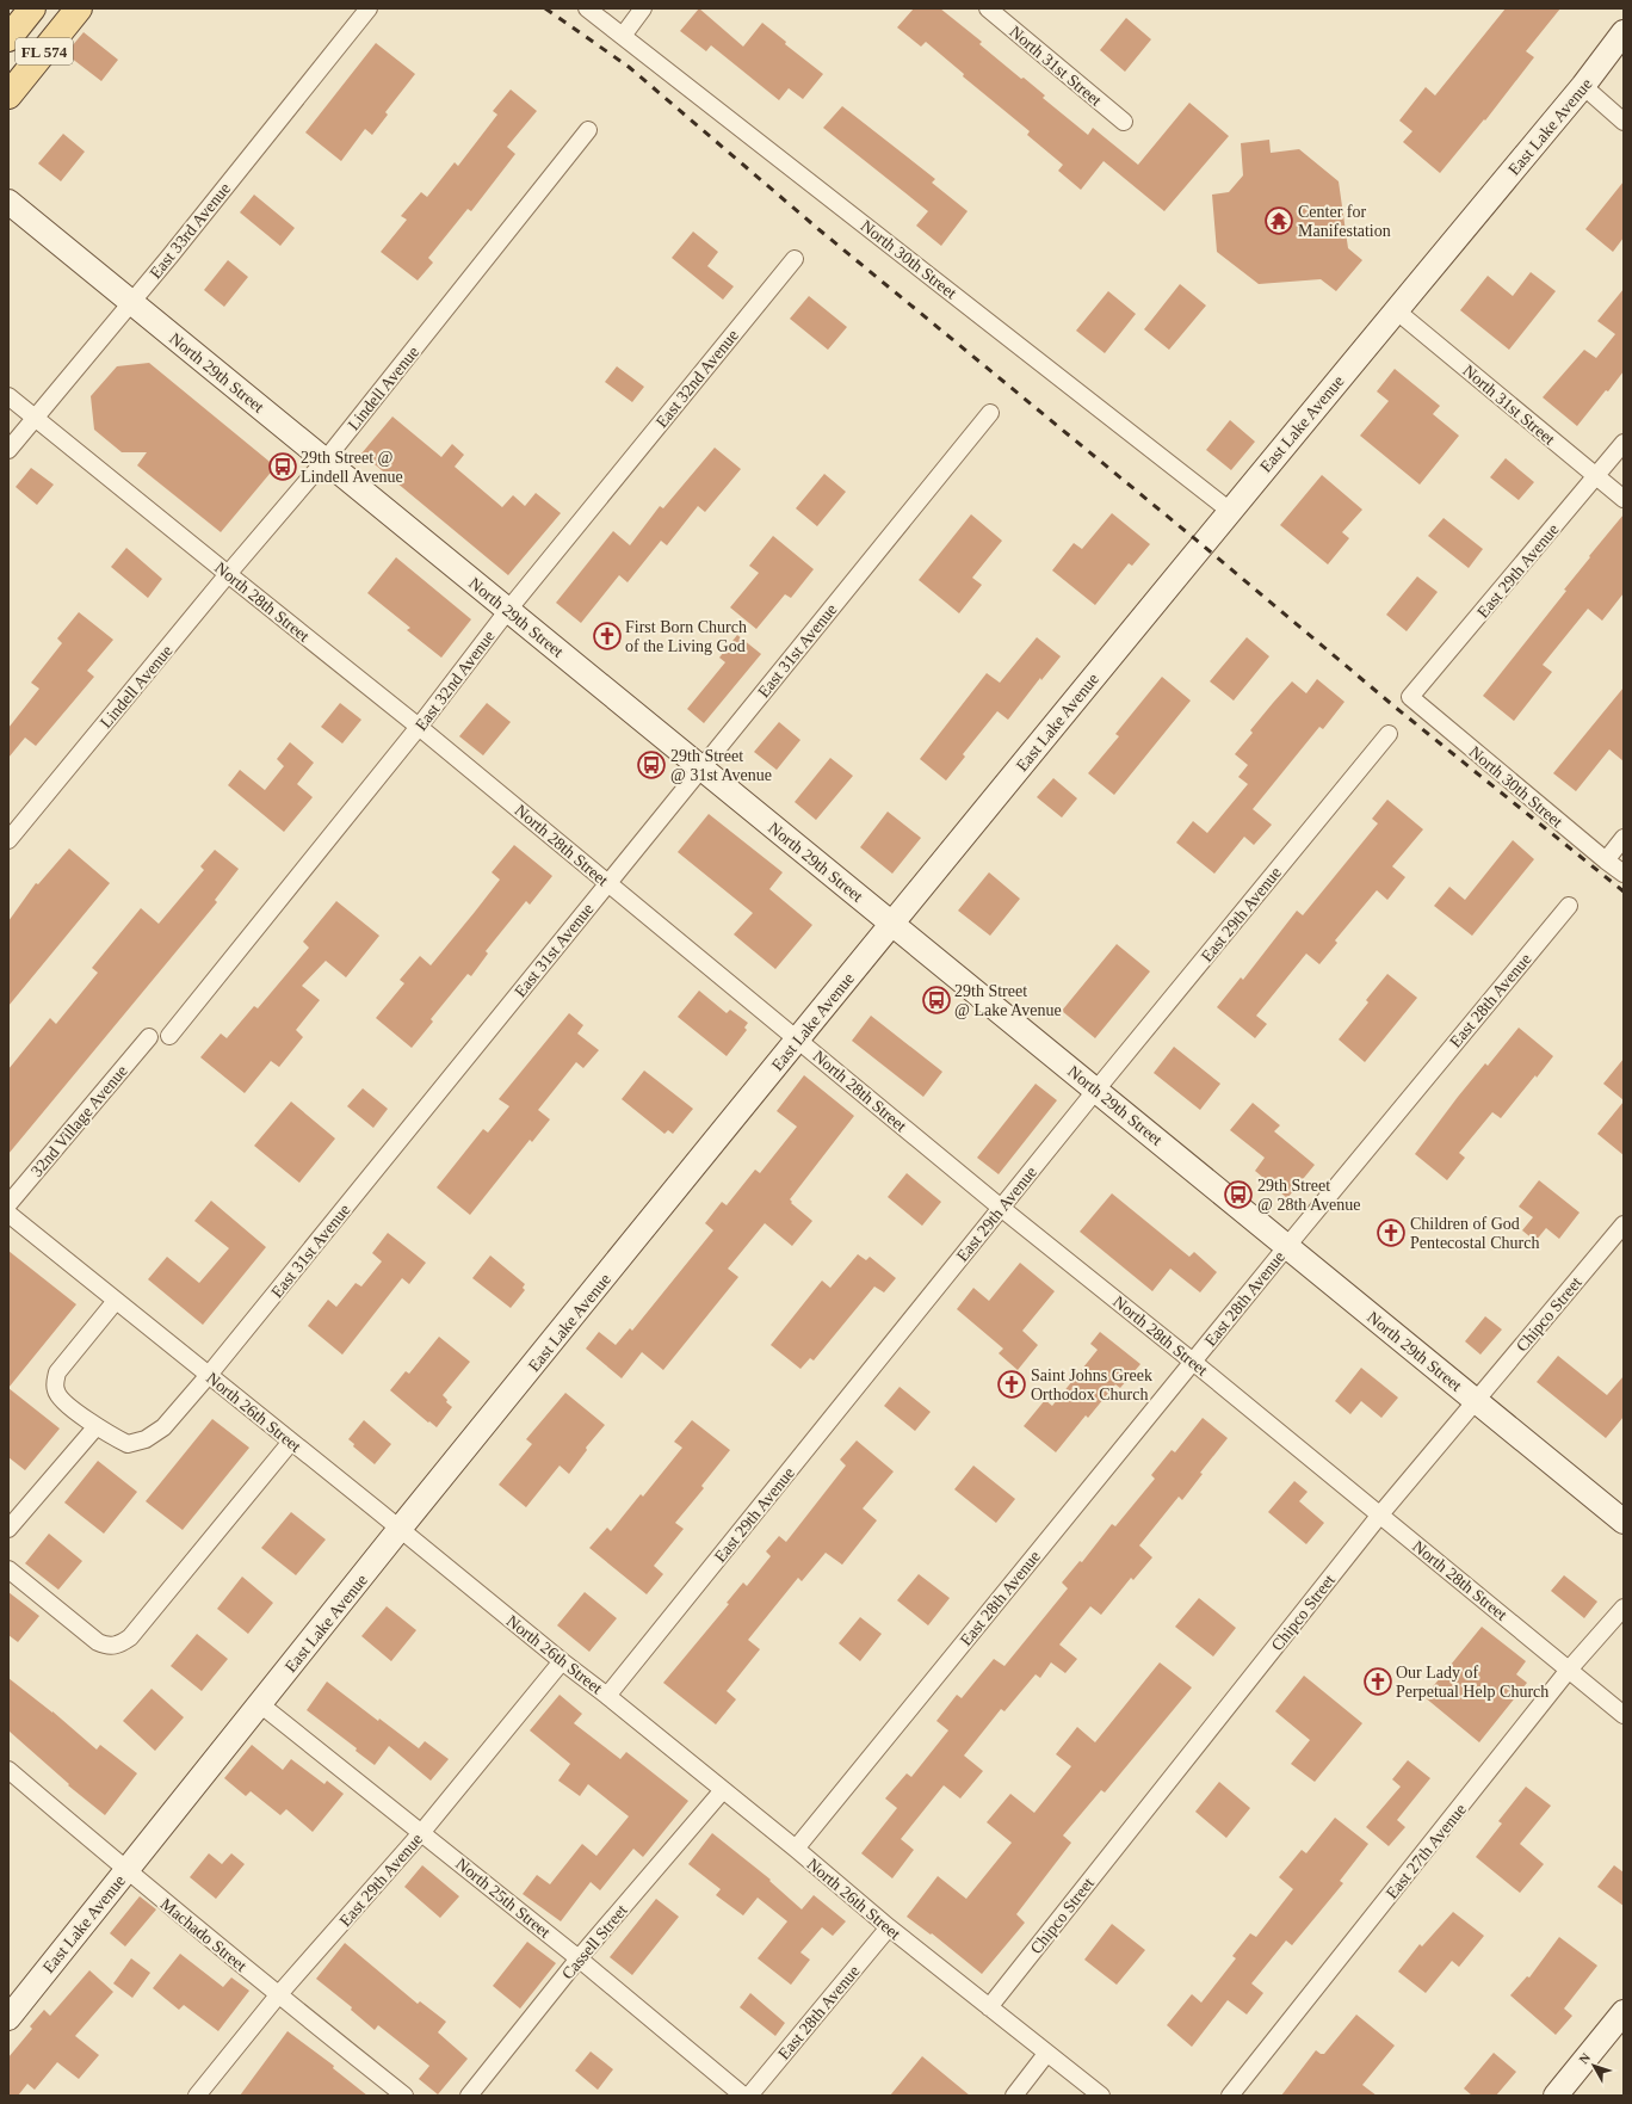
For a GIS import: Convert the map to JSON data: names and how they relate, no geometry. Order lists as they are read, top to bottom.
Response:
{
  "streets": {
    "main road": ["FL 574"],
    "street": [
      "North 31st Street",
      "East Lake Avenue",
      "East 33rd Avenue",
      "North 30th Street",
      "North 29th Street",
      "East 32nd Avenue",
      "Lindell Avenue",
      "East 29th Avenue",
      "North 28th Street",
      "East 31st Avenue",
      "East 28th Avenue",
      "32nd Village Avenue",
      "Chipco Street",
      "North 26th Street",
      "East 27th Avenue",
      "North 25th Street",
      "Machado Street",
      "Cassell Street"
    ]
  },
  "crossings": [
    ["North 31st Street", "East Lake Avenue"],
    ["North 31st Street", "East 29th Avenue"],
    ["East Lake Avenue", "North 30th Street"],
    ["East Lake Avenue", "North 29th Street"],
    ["East Lake Avenue", "North 28th Street"],
    ["East Lake Avenue", "North 26th Street"],
    ["East Lake Avenue", "North 25th Street"],
    ["East Lake Avenue", "Machado Street"],
    ["East 33rd Avenue", "North 29th Street"],
    ["East 33rd Avenue", "North 28th Street"],
    ["North 30th Street", "East 29th Avenue"],
    ["North 29th Street", "East 32nd Avenue"],
    ["North 29th Street", "Lindell Avenue"],
    ["North 29th Street", "East 29th Avenue"],
    ["North 29th Street", "East 31st Avenue"],
    ["North 29th Street", "East 28th Avenue"],
    ["North 29th Street", "Chipco Street"],
    ["East 32nd Avenue", "North 28th Street"],
    ["Lindell Avenue", "North 28th Street"],
    ["East 29th Avenue", "North 28th Street"],
    ["East 29th Avenue", "North 26th Street"],
    ["East 29th Avenue", "North 25th Street"],
    ["East 29th Avenue", "Machado Street"],
    ["North 28th Street", "East 31st Avenue"],
    ["North 28th Street", "East 28th Avenue"],
    ["North 28th Street", "Chipco Street"],
    ["North 28th Street", "East 27th Avenue"],
    ["East 31st Avenue", "North 26th Street"],
    ["East 28th Avenue", "North 26th Street"],
    ["Chipco Street", "North 26th Street"],
    ["North 26th Street", "Cassell Street"],
    ["North 25th Street", "Cassell Street"]
  ],
  "places": {
    "temple": ["Center for Manifestation"],
    "bus stop": [
      "29th Street @ Lindell Avenue",
      "29th Street @ 31st Avenue",
      "29th Street @ Lake Avenue",
      "29th Street @ 28th Avenue"
    ],
    "church": [
      "First Born Church of the Living God",
      "Children of God Pentecostal Church",
      "Saint Johns Greek Orthodox Church",
      "Our Lady of Perpetual Help Church"
    ]
  },
  "north": "top left"
}
